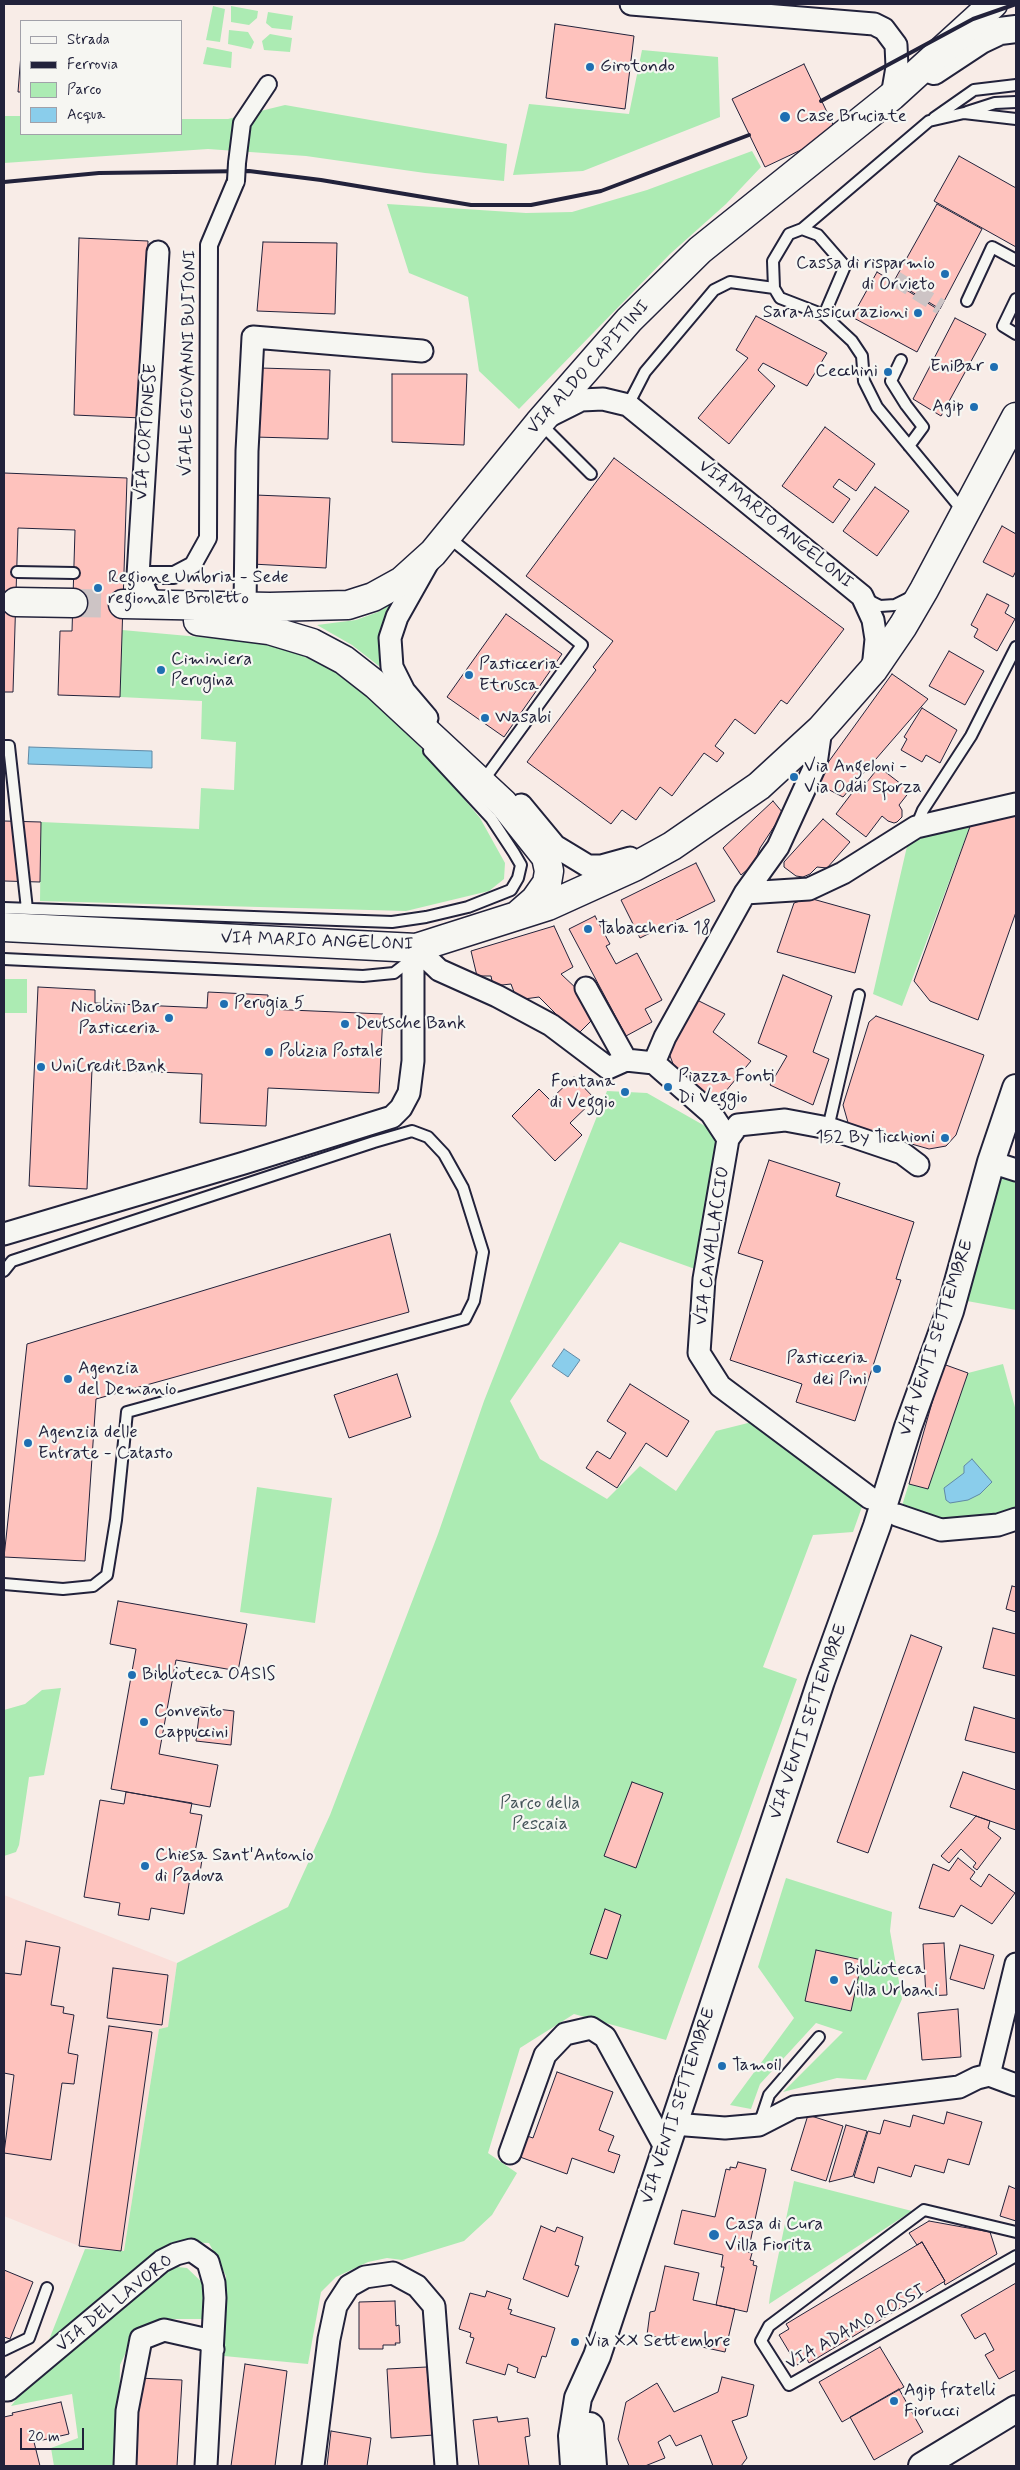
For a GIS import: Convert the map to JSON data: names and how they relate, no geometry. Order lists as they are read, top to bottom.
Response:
{
  "streets": {
    "main road": ["VIA ALDO CAPITINI", "VIA MARIO ANGELONI"],
    "street": [
      "VIALE GIOVANNI BUITONI",
      "VIA CORTONESE",
      "VIA CAVALLACCIO",
      "VIA VENTI SETTEMBRE",
      "VIA DEL LAVORO"
    ],
    "lane": ["VIA ADAMO ROSSI"]
  },
  "crossings": [
    ["VIALE GIOVANNI BUITONI", "VIA CORTONESE"],
    ["VIA ALDO CAPITINI", "VIA CORTONESE"],
    ["VIA ALDO CAPITINI", "VIA MARIO ANGELONI"]
  ],
  "parks": ["Parco della Pescaia"],
  "places": [
    "Girotondo",
    "Case Bruciate",
    "Cassa di risparmio di Orvieto",
    "Sara Assicurazioni",
    "EniBar",
    "Cecchini",
    "Agip",
    "Regione Umbria - Sede regionale Broletto",
    "Ciminiera Perugina",
    "Pasticceria Etrusca",
    "Wasabi",
    "Via Angeloni - Via Oddi Sforza",
    "Tabaccheria 18",
    "Perugia 5",
    "Nicolini Bar Pasticceria",
    "Deutsche Bank",
    "Polizia Postale",
    "UniCredit Bank",
    "Piazza Fonti Di Veggio",
    "Fontana di Veggio",
    "152 By Ticchioni",
    "Pasticceria dei Pini",
    "Agenzia del Demanio",
    "Agenzia delle Entrate - Catasto",
    "Biblioteca OASIS",
    "Convento Cappuccini",
    "Chiesa Sant'Antonio di Padova",
    "Biblioteca Villa Urbani",
    "Tamoil",
    "Casa di Cura Villa Fiorita",
    "Via XX Settembre",
    "Agip fratelli Fiorucci"
  ],
  "legend": [
    "Strada",
    "Ferrovia",
    "Parco",
    "Acqua"
  ],
  "scale_bar": "20 m"
}
